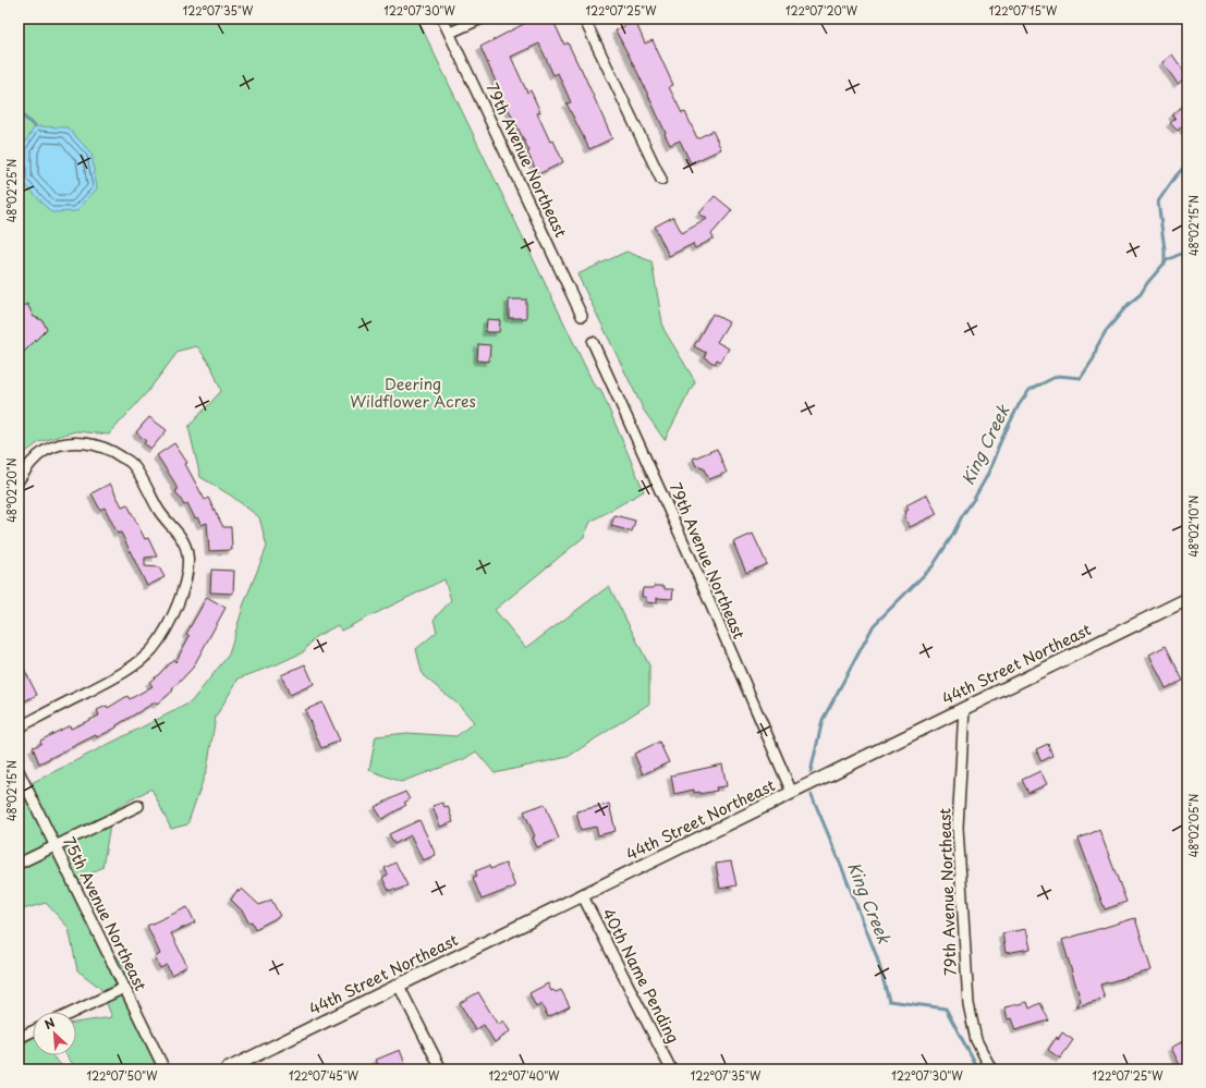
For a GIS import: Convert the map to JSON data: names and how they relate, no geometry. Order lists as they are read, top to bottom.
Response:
{
  "streets": {
    "street": [
      "79th Avenue Northeast",
      "44th Street Northeast",
      "75th Avenue Northeast",
      "40th Name Pending"
    ]
  },
  "crossings": [
    ["79th Avenue Northeast", "44th Street Northeast"],
    ["44th Street Northeast", "40th Name Pending"]
  ],
  "water": ["King Creek"],
  "parks": ["Deering Wildflower Acres"],
  "north": "top left",
  "coordinates": [
    "122°07'35\"W",
    "122°07'30\"W",
    "122°07'25\"W",
    "122°07'20\"W",
    "122°07'15\"W",
    "48°02'25\"N",
    "48°02'15\"N",
    "48°02'20\"N",
    "48°02'10\"N",
    "48°02'05\"N",
    "122°07'50\"W",
    "122°07'45\"W",
    "122°07'40\"W"
  ]
}
